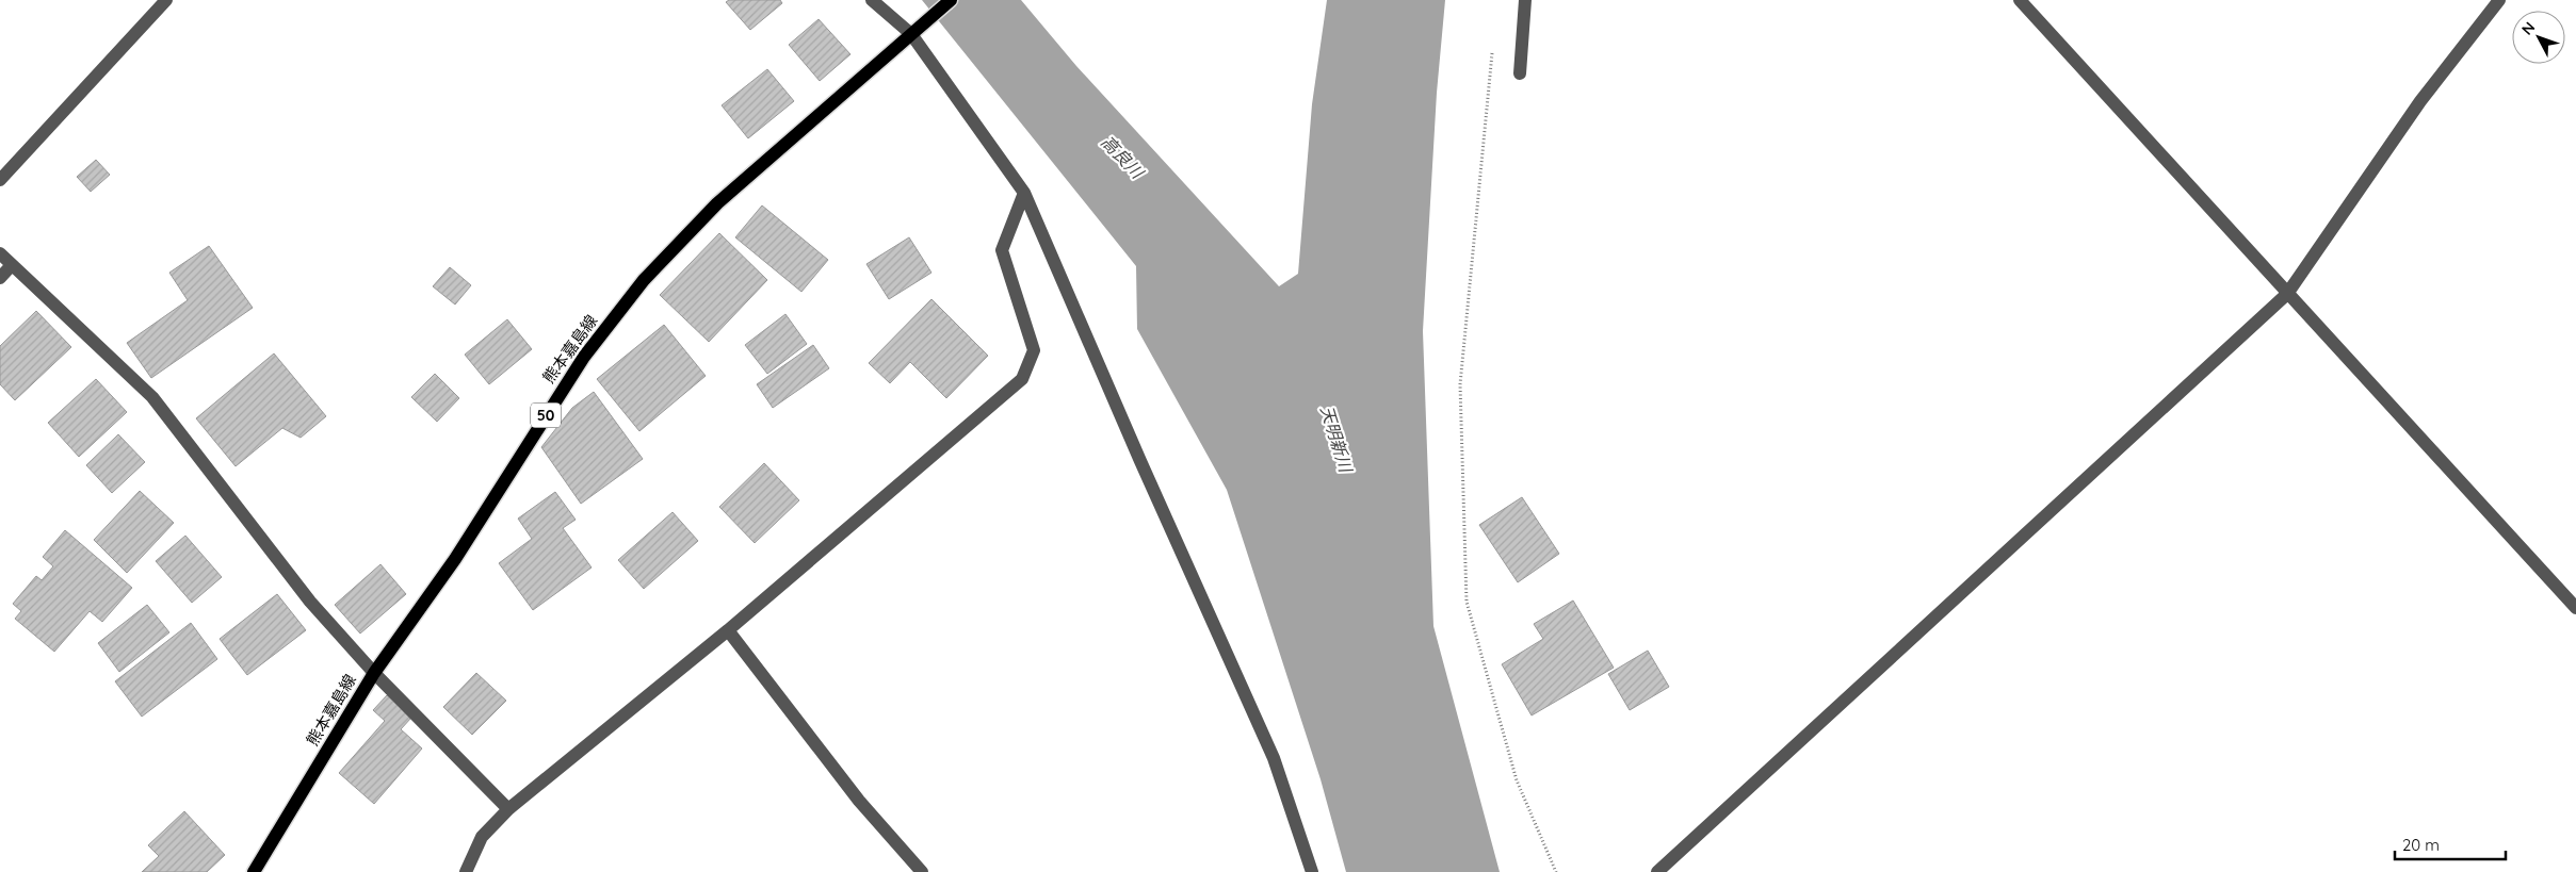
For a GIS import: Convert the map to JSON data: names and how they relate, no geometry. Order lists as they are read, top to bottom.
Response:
{
  "streets": {
    "main road": ["熊本嘉島線", "50"]
  },
  "water": ["高良川", "天明新川"],
  "scale_bar": "20 m",
  "north": "top left"
}
